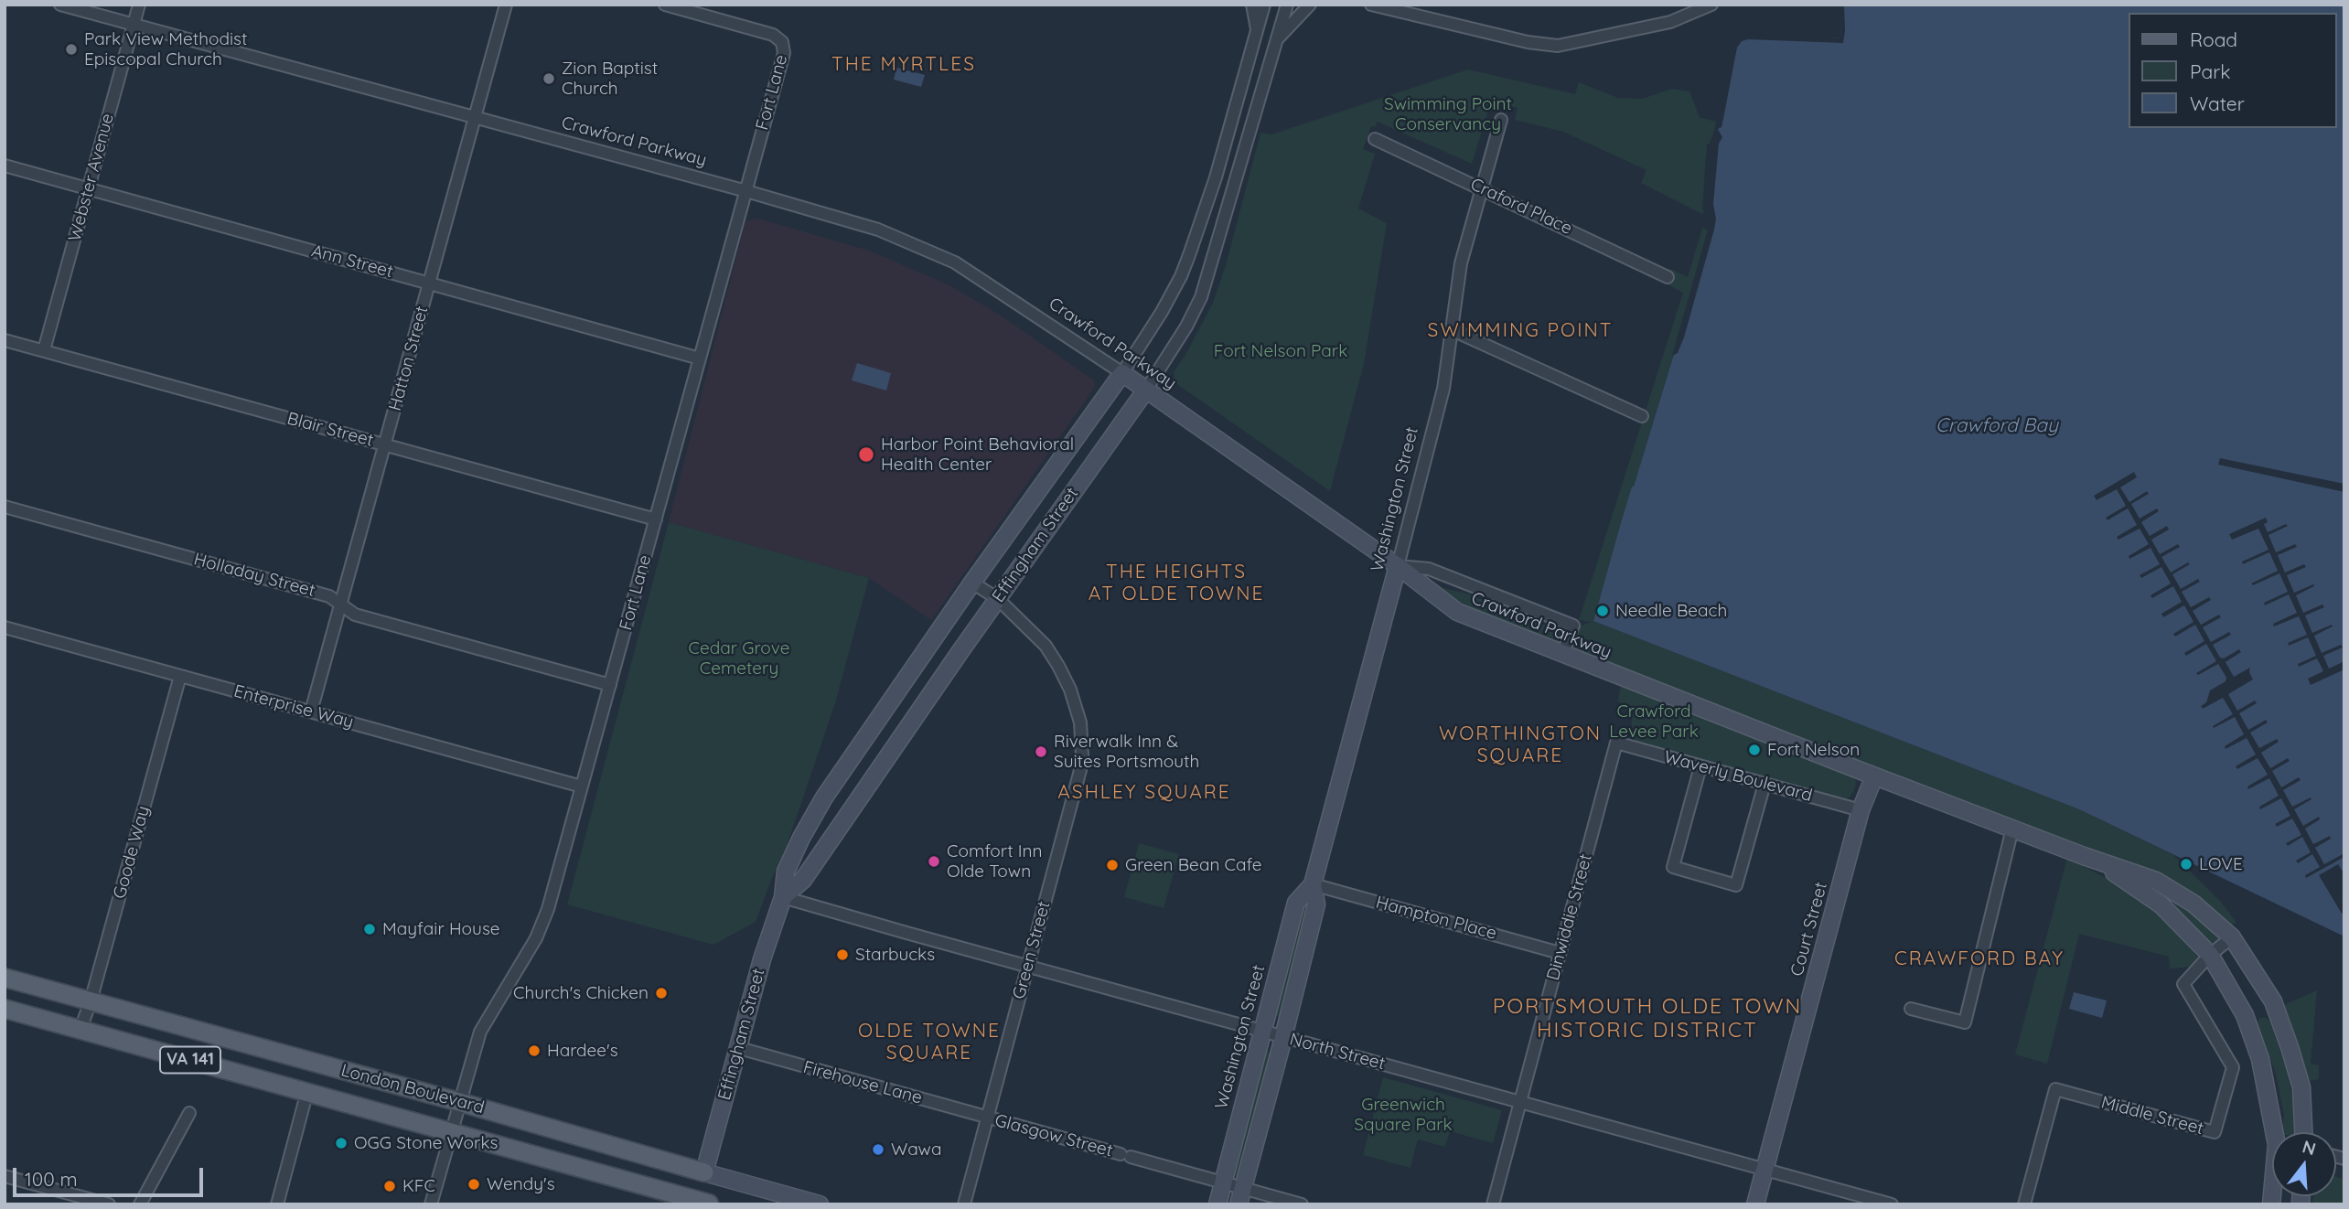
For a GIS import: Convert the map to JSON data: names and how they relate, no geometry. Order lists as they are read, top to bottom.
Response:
{
  "streets": {
    "main road": [
      "Crawford Parkway",
      "Washington Street",
      "Effingham Street",
      "Court Street",
      "VA 141",
      "London Boulevard"
    ],
    "street": [
      "Fort Lane",
      "Webster Avenue",
      "Craford Place",
      "Ann Street",
      "Hatton Street",
      "Blair Street",
      "Holladay Street",
      "Enterprise Way",
      "Waverly Boulevard",
      "Goode Way",
      "Dinwiddie Street",
      "Hampton Place",
      "Green Street",
      "North Street",
      "Firehouse Lane",
      "Middle Street",
      "Glasgow Street"
    ]
  },
  "crossings": [
    ["Fort Lane", "Crawford Parkway"],
    ["Fort Lane", "Ann Street"],
    ["Fort Lane", "Blair Street"],
    ["Fort Lane", "Holladay Street"],
    ["Fort Lane", "Enterprise Way"],
    ["Fort Lane", "London Boulevard"],
    ["Crawford Parkway", "Webster Avenue"],
    ["Crawford Parkway", "Hatton Street"],
    ["Crawford Parkway", "Washington Street"],
    ["Crawford Parkway", "Effingham Street"],
    ["Crawford Parkway", "Court Street"],
    ["Crawford Parkway", "Middle Street"],
    ["Webster Avenue", "Ann Street"],
    ["Webster Avenue", "Blair Street"],
    ["Craford Place", "Washington Street"],
    ["Ann Street", "Hatton Street"],
    ["Hatton Street", "Blair Street"],
    ["Hatton Street", "Holladay Street"],
    ["Hatton Street", "Enterprise Way"],
    ["Washington Street", "Hampton Place"],
    ["Washington Street", "North Street"],
    ["Washington Street", "Glasgow Street"],
    ["Effingham Street", "Green Street"],
    ["Effingham Street", "North Street"],
    ["Effingham Street", "Firehouse Lane"],
    ["Effingham Street", "London Boulevard"],
    ["Enterprise Way", "Goode Way"],
    ["Waverly Boulevard", "Dinwiddie Street"],
    ["Waverly Boulevard", "Court Street"],
    ["Goode Way", "London Boulevard"],
    ["Dinwiddie Street", "Hampton Place"],
    ["Dinwiddie Street", "North Street"],
    ["Court Street", "North Street"],
    ["Green Street", "North Street"],
    ["Green Street", "Firehouse Lane"],
    ["Green Street", "Glasgow Street"],
    ["Firehouse Lane", "Glasgow Street"]
  ],
  "districts": [
    "THE MYRTLES",
    "SWIMMING POINT",
    "THE HEIGHTS AT OLDE TOWNE",
    "WORTHINGTON SQUARE",
    "ASHLEY SQUARE",
    "CRAWFORD BAY",
    "PORTSMOUTH OLDE TOWN HISTORIC DISTRICT",
    "OLDE TOWNE SQUARE"
  ],
  "water": ["Crawford Bay"],
  "parks": [
    "Swimming Point Conservancy",
    "Fort Nelson Park",
    "Cedar Grove Cemetery",
    "Crawford Levee Park",
    "Greenwich Square Park"
  ],
  "places": [
    "Park View Methodist Episcopal Church",
    "Zion Baptist Church",
    "Harbor Point Behavioral Health Center",
    "Needle Beach",
    "Fort Nelson",
    "Riverwalk Inn & Suites Portsmouth",
    "Comfort Inn Olde Town",
    "LOVE",
    "Green Bean Cafe",
    "Mayfair House",
    "Starbucks",
    "Church's Chicken",
    "Hardee's",
    "OGG Stone Works",
    "Wawa",
    "Wendy's",
    "KFC"
  ],
  "legend": ["Road", "Park", "Water"],
  "scale_bar": "100 m",
  "north": "top"
}
